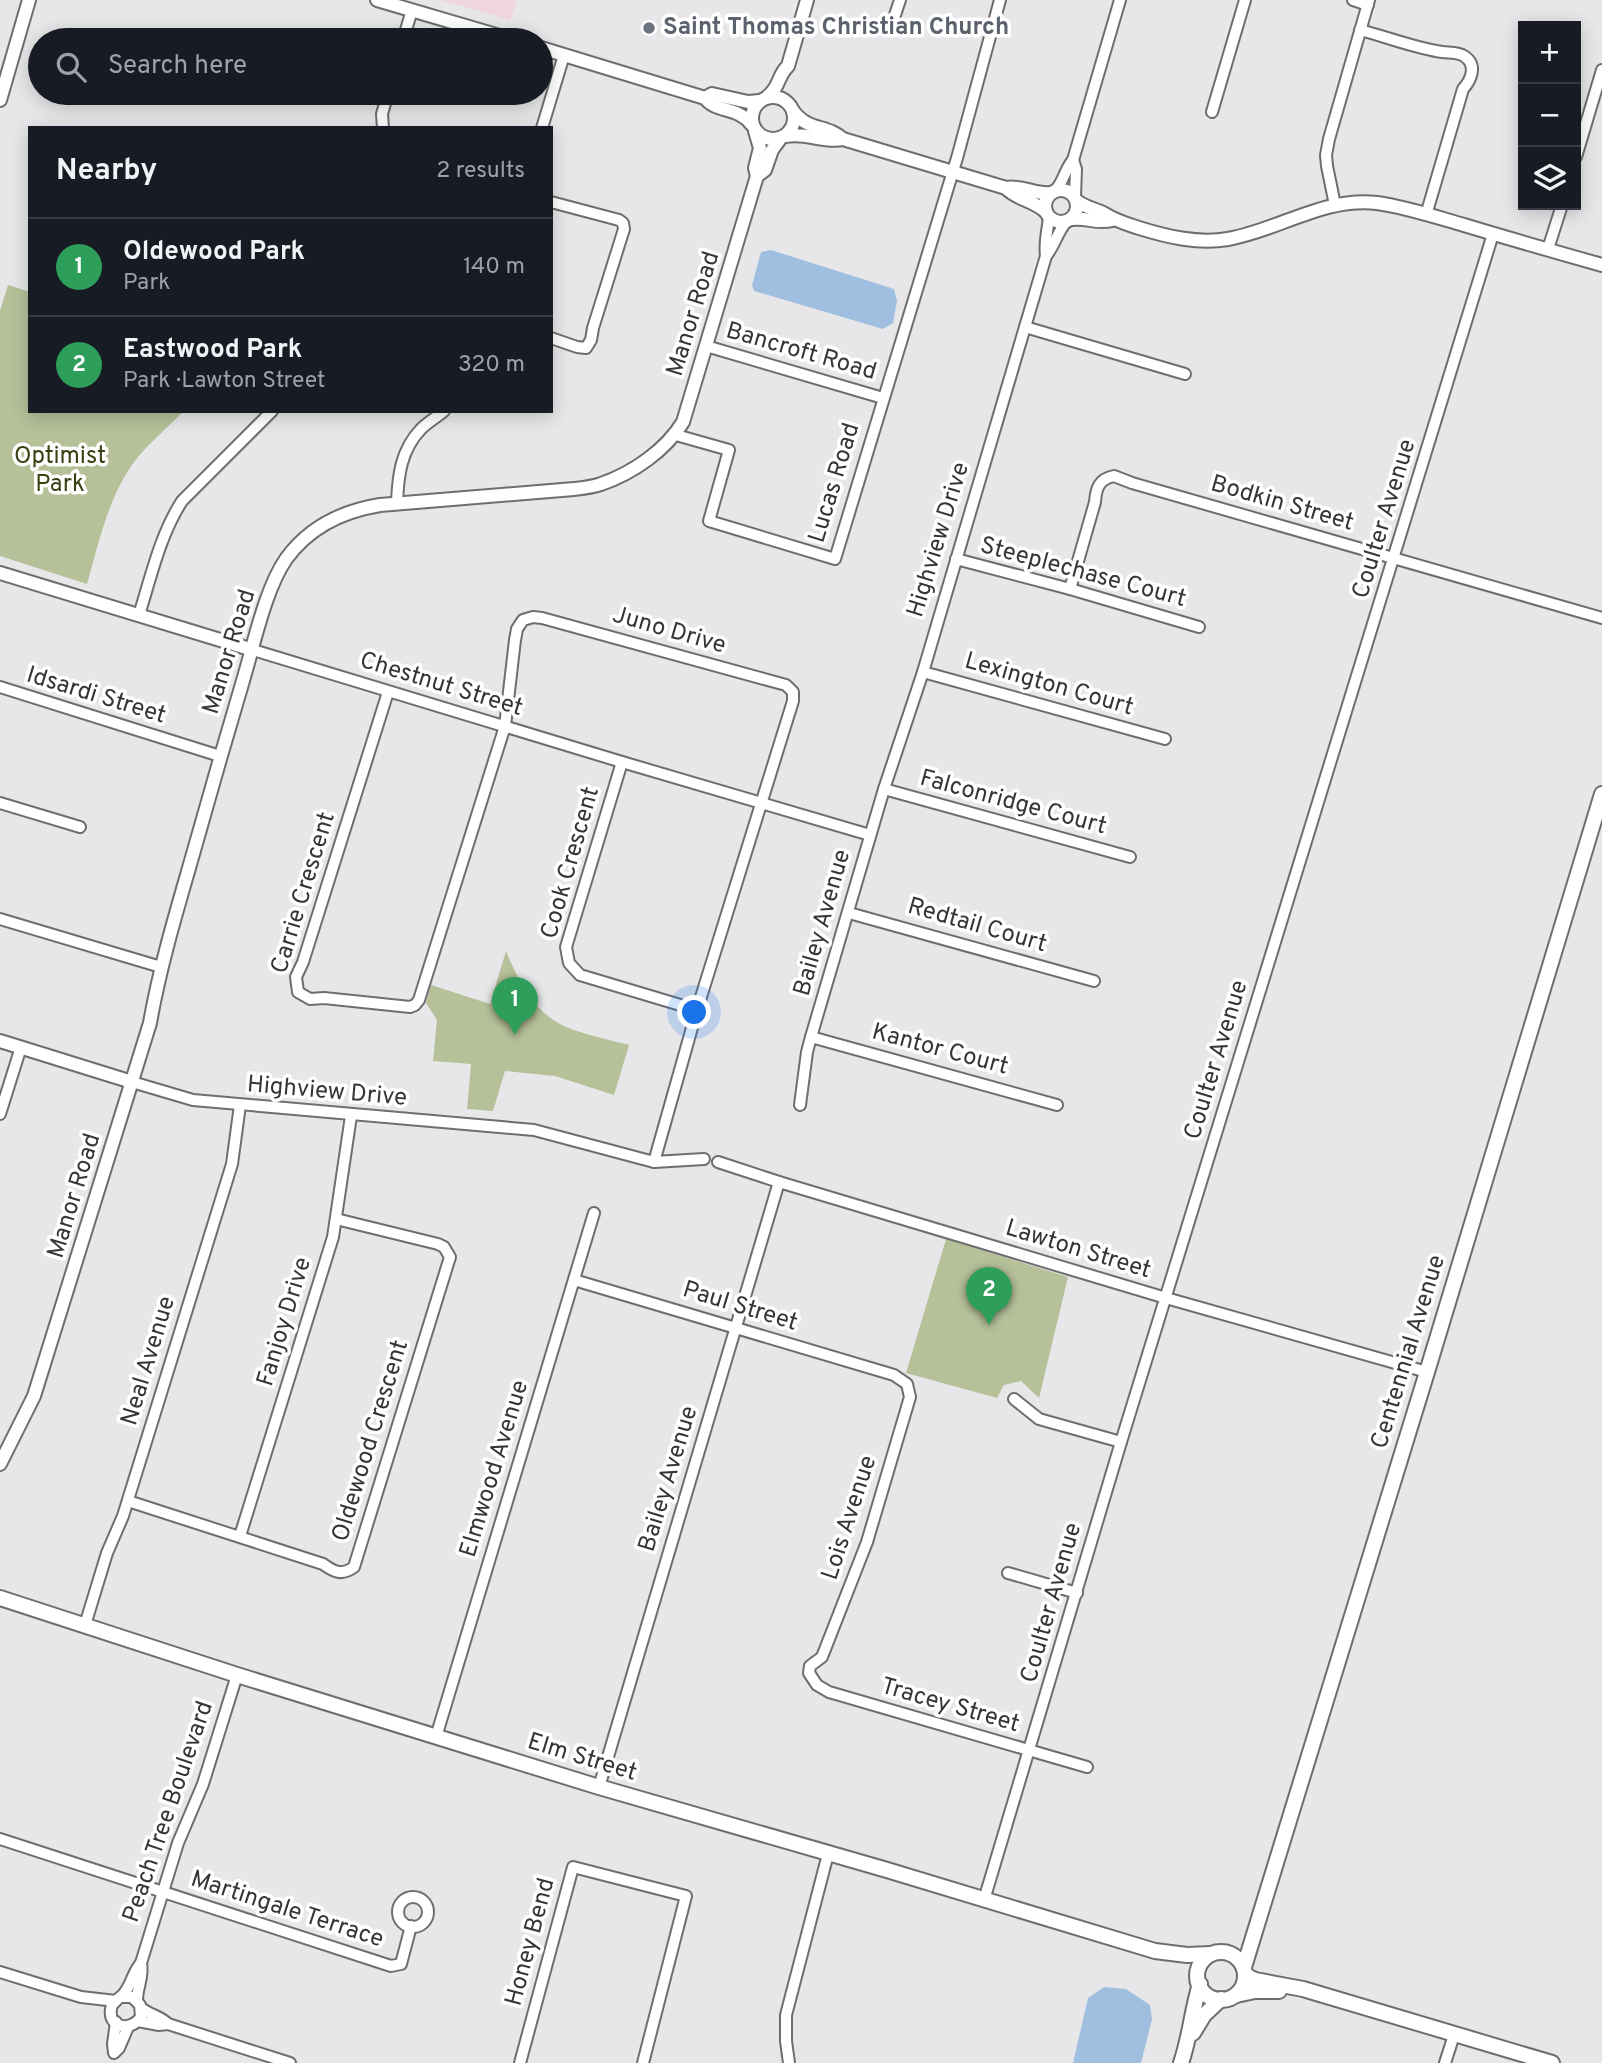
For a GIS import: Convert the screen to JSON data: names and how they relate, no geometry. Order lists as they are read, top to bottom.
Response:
{
  "streets": {
    "main road": ["Centennial Avenue", "Elm Street"],
    "street": [
      "Manor Road",
      "Bancroft Road",
      "Lucas Road",
      "Bodkin Street",
      "Coulter Avenue",
      "Highview Drive",
      "Steeplechase Court",
      "Juno Drive",
      "Chestnut Street",
      "Lexington Court",
      "Idsardi Street",
      "Falconridge Court",
      "Cook Crescent",
      "Carrie Crescent",
      "Bailey Avenue",
      "Redtail Court",
      "Kantor Court",
      "Lawton Street",
      "Paul Street",
      "Fanjoy Drive",
      "Neal Avenue",
      "Oldewood Crescent",
      "Elmwood Avenue",
      "Lois Avenue",
      "Tracey Street",
      "Peach Tree Boulevard",
      "Martingale Terrace",
      "Honey Bend"
    ]
  },
  "crossings": [
    ["Manor Road", "Bancroft Road"],
    ["Manor Road", "Lucas Road"],
    ["Manor Road", "Highview Drive"],
    ["Manor Road", "Chestnut Street"],
    ["Manor Road", "Idsardi Street"],
    ["Bancroft Road", "Lucas Road"],
    ["Bodkin Street", "Coulter Avenue"],
    ["Bodkin Street", "Steeplechase Court"],
    ["Coulter Avenue", "Lawton Street"],
    ["Coulter Avenue", "Tracey Street"],
    ["Coulter Avenue", "Elm Street"],
    ["Highview Drive", "Steeplechase Court"],
    ["Highview Drive", "Chestnut Street"],
    ["Highview Drive", "Lexington Court"],
    ["Highview Drive", "Falconridge Court"],
    ["Highview Drive", "Bailey Avenue"],
    ["Highview Drive", "Fanjoy Drive"],
    ["Highview Drive", "Neal Avenue"],
    ["Juno Drive", "Chestnut Street"],
    ["Juno Drive", "Carrie Crescent"],
    ["Chestnut Street", "Cook Crescent"],
    ["Chestnut Street", "Carrie Crescent"],
    ["Chestnut Street", "Bailey Avenue"],
    ["Bailey Avenue", "Redtail Court"],
    ["Bailey Avenue", "Kantor Court"],
    ["Bailey Avenue", "Lawton Street"],
    ["Bailey Avenue", "Paul Street"],
    ["Bailey Avenue", "Elm Street"],
    ["Lawton Street", "Centennial Avenue"],
    ["Paul Street", "Elmwood Avenue"],
    ["Paul Street", "Lois Avenue"],
    ["Fanjoy Drive", "Oldewood Crescent"],
    ["Neal Avenue", "Oldewood Crescent"],
    ["Neal Avenue", "Elm Street"],
    ["Elmwood Avenue", "Elm Street"],
    ["Lois Avenue", "Tracey Street"],
    ["Elm Street", "Peach Tree Boulevard"],
    ["Peach Tree Boulevard", "Martingale Terrace"]
  ],
  "parks": ["Optimist Park"],
  "places": ["Saint Thomas Christian Church"],
  "page": {
    "map_buttons": ["+", "−"],
    "search": "Search here",
    "heading": ["Nearby", "2 results"],
    "list": [
      {
        "mark": "1",
        "name": "Oldewood Park",
        "note": "Park",
        "value": "140 m"
      },
      {
        "mark": "2",
        "name": "Eastwood Park",
        "note": "Park · Lawton Street",
        "value": "320 m"
      }
    ],
    "pins": ["1", "2"]
  }
}
